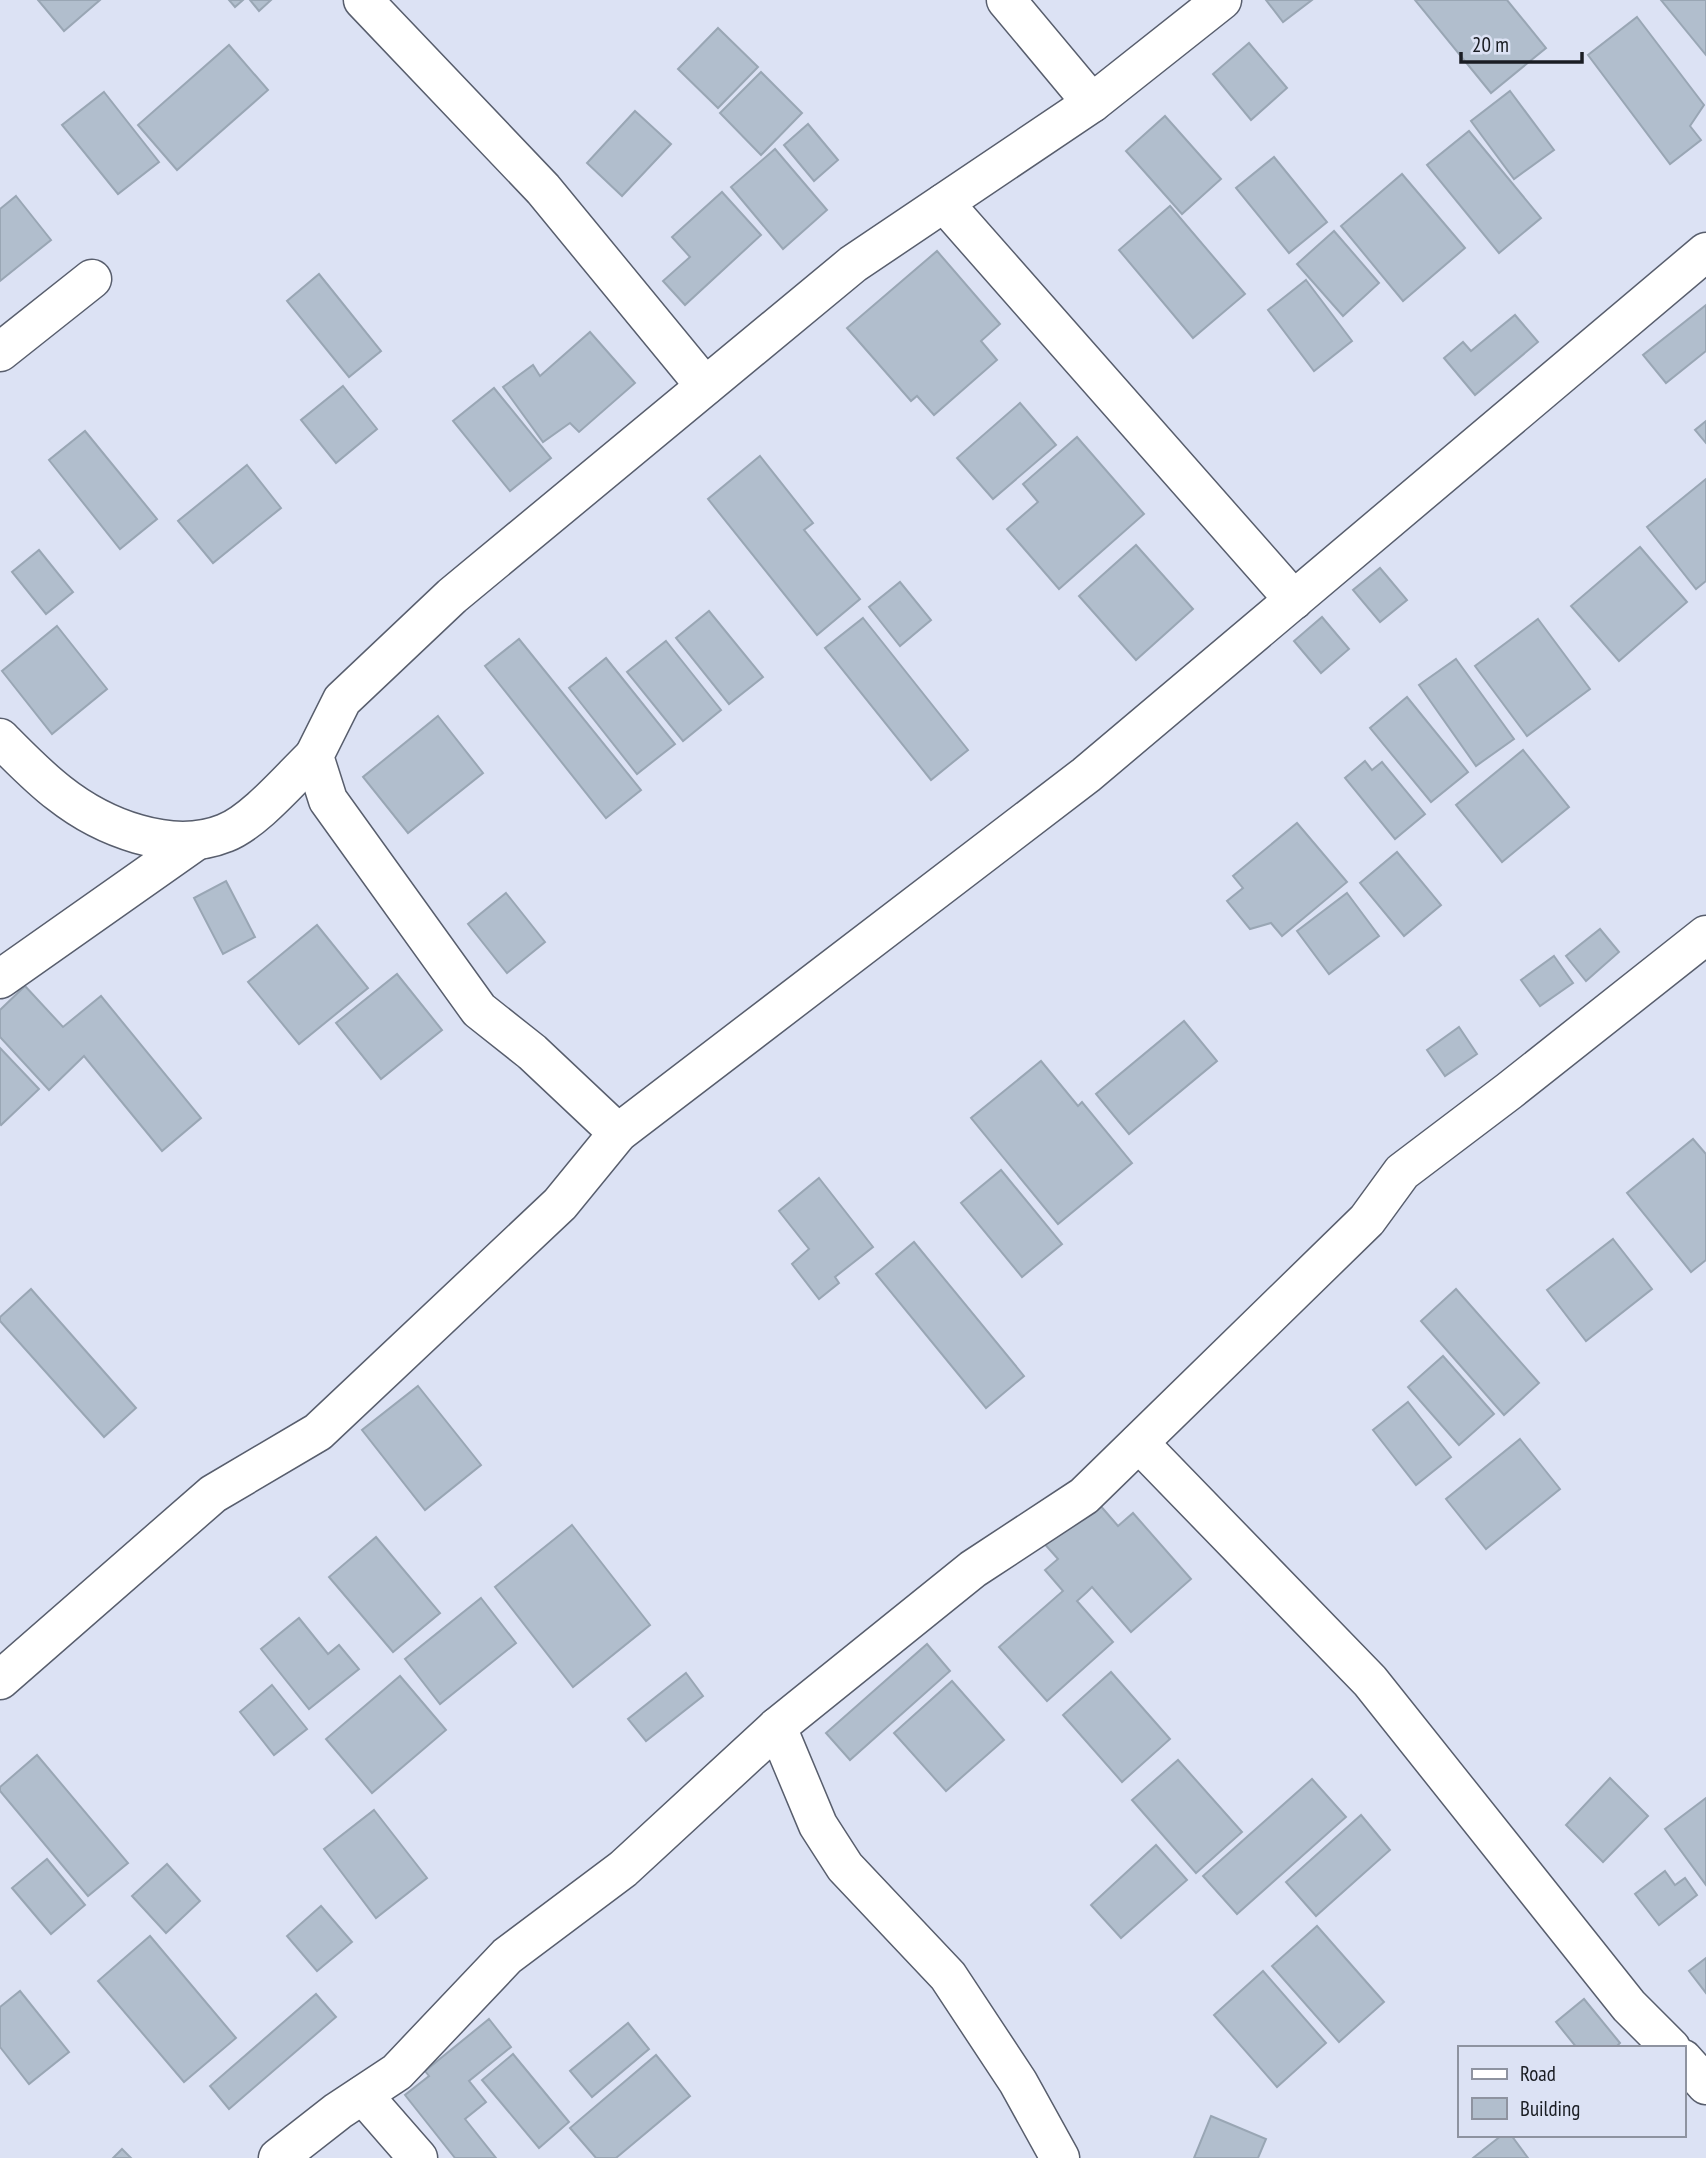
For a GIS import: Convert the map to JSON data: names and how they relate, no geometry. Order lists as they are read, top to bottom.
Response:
{
  "legend": ["Road", "Building"],
  "scale_bar": "20 m"
}
